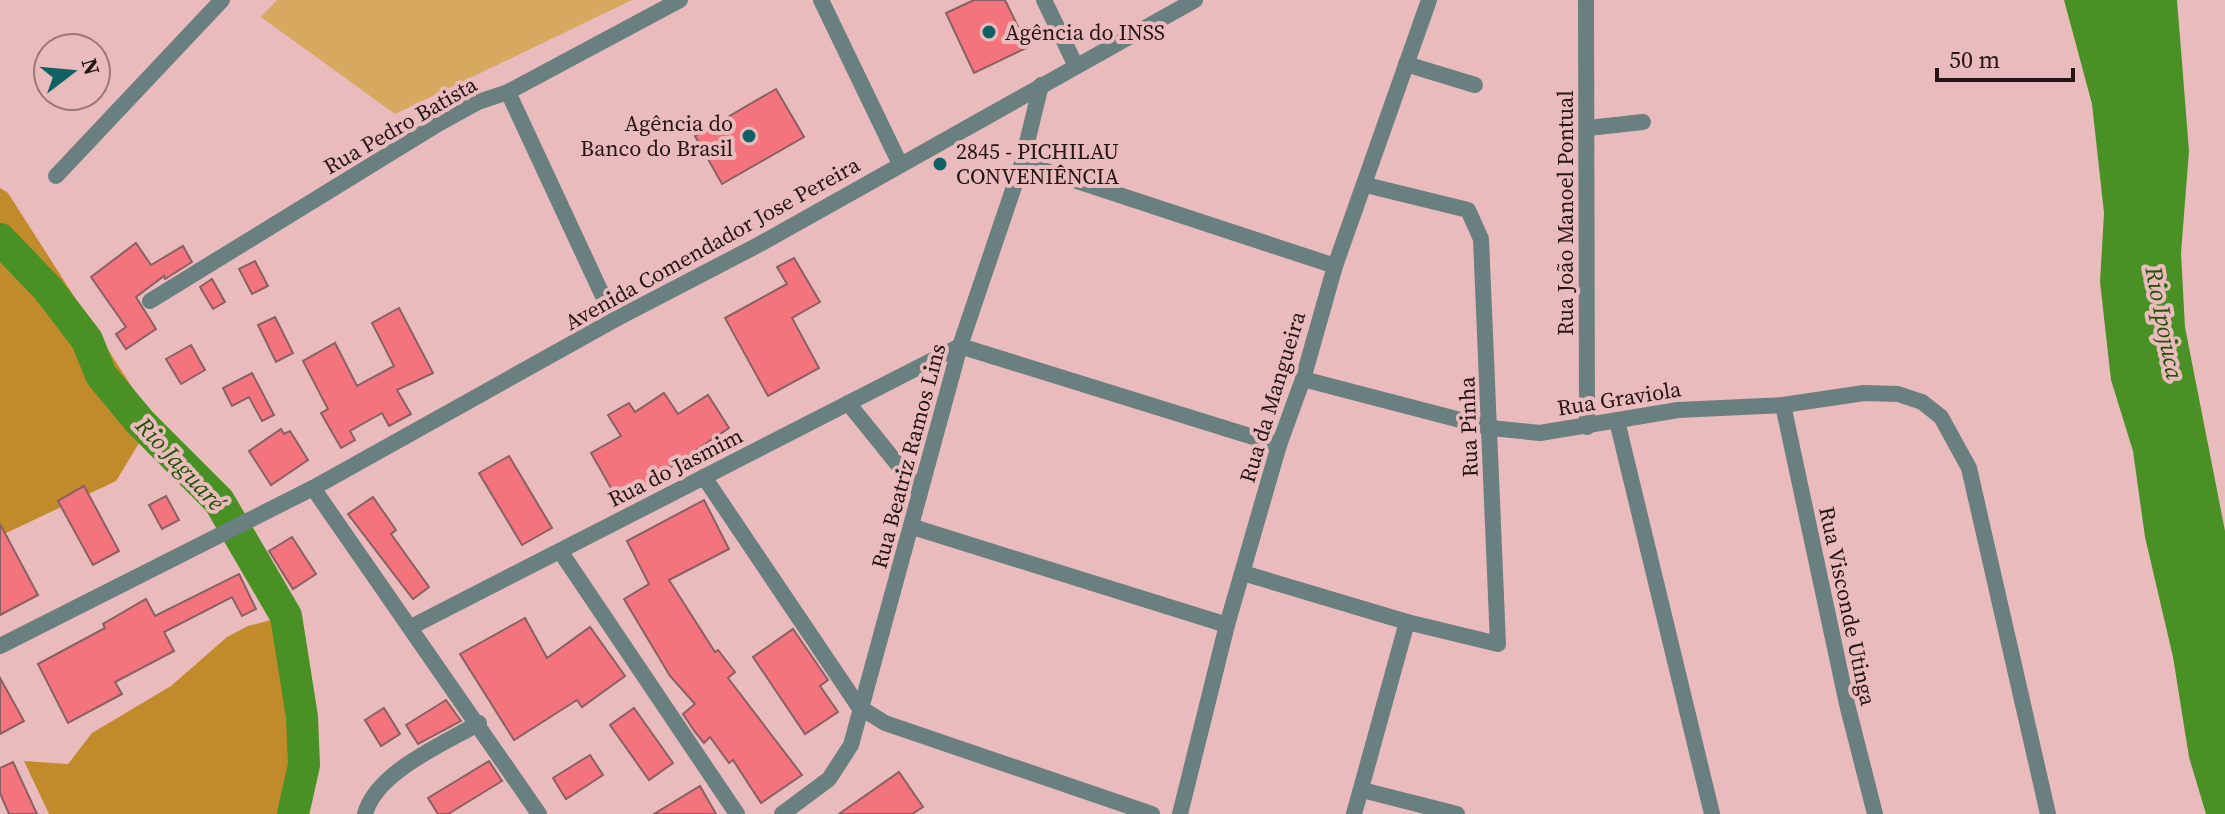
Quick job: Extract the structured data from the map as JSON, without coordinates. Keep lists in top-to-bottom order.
{
  "streets": {
    "street": [
      "Rua Pedro Batista",
      "Rua João Manoel Pontual",
      "Avenida Comendador Jose Pereira",
      "Rua da Mangueira",
      "Rua Graviola",
      "Rua Pinha",
      "Rua Beatriz Ramos Lins",
      "Rua do Jasmim",
      "Rua Visconde Utinga"
    ]
  },
  "crossings": [
    ["Rua João Manoel Pontual", "Rua Graviola"],
    ["Avenida Comendador Jose Pereira", "Rua Beatriz Ramos Lins"],
    ["Rua da Mangueira", "Rua Graviola"],
    ["Rua da Mangueira", "Rua Pinha"],
    ["Rua Graviola", "Rua Pinha"],
    ["Rua Graviola", "Rua Visconde Utinga"],
    ["Rua Beatriz Ramos Lins", "Rua do Jasmim"]
  ],
  "water": ["Rio Ipojuca", "Rio Jaguaré"],
  "places": ["Agência do INSS", "Agência do Banco do Brasil", "2845 - PICHILAU CONVENIÊNCIA"],
  "scale_bar": "50 m",
  "north": "right"
}
